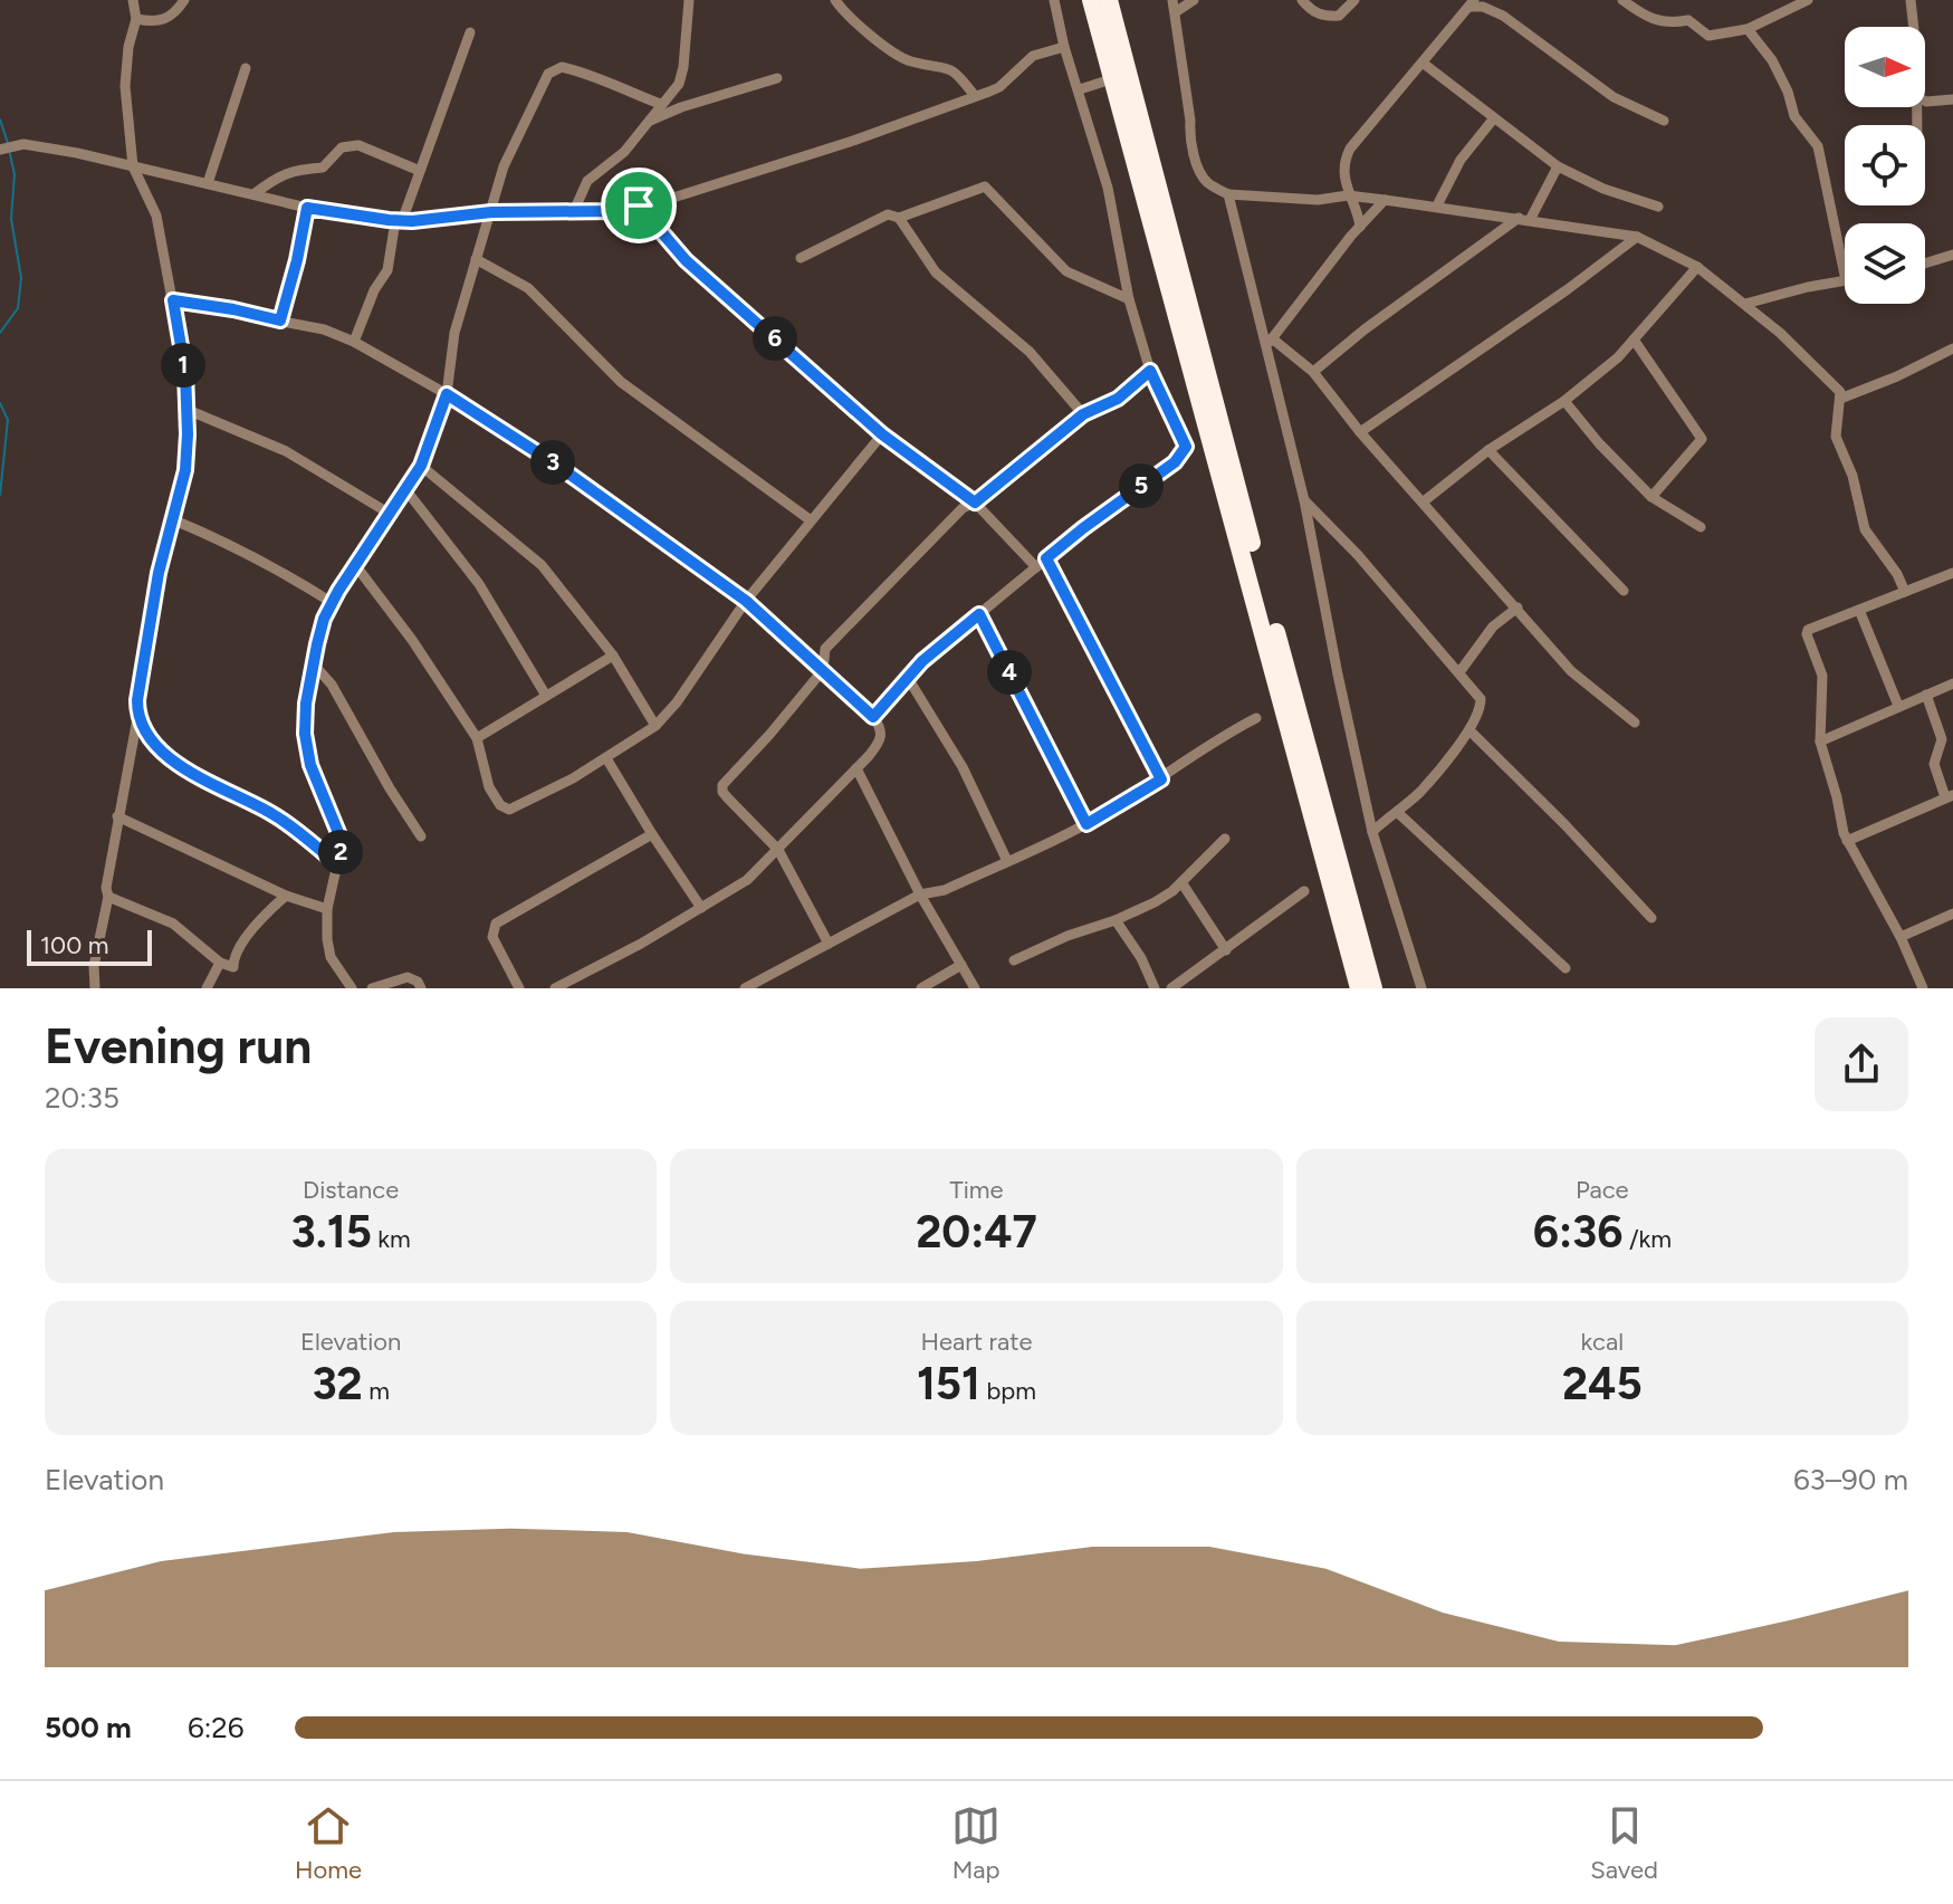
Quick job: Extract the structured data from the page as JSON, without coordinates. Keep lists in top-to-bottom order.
{
  "scale_bar": "100 m",
  "north": "right",
  "page": {
    "pins": [
      "6",
      "1",
      "3",
      "5",
      "4",
      "2"
    ],
    "scale": "100 m",
    "heading": ["Evening run", "20:35"],
    "stats": [
      ["Distance", "3.15 km"],
      ["Time", "20:47"],
      ["Pace", "6:36 /km"],
      ["Elevation", "32 m"],
      ["Heart rate", "151 bpm"],
      ["kcal", "245"]
    ],
    "chart": ["Elevation", "63–90 m"],
    "list": [
      {
        "name": "500 m",
        "note": "6:26"
      }
    ],
    "tabs": ["Home", "Map", "Saved"]
  }
}
